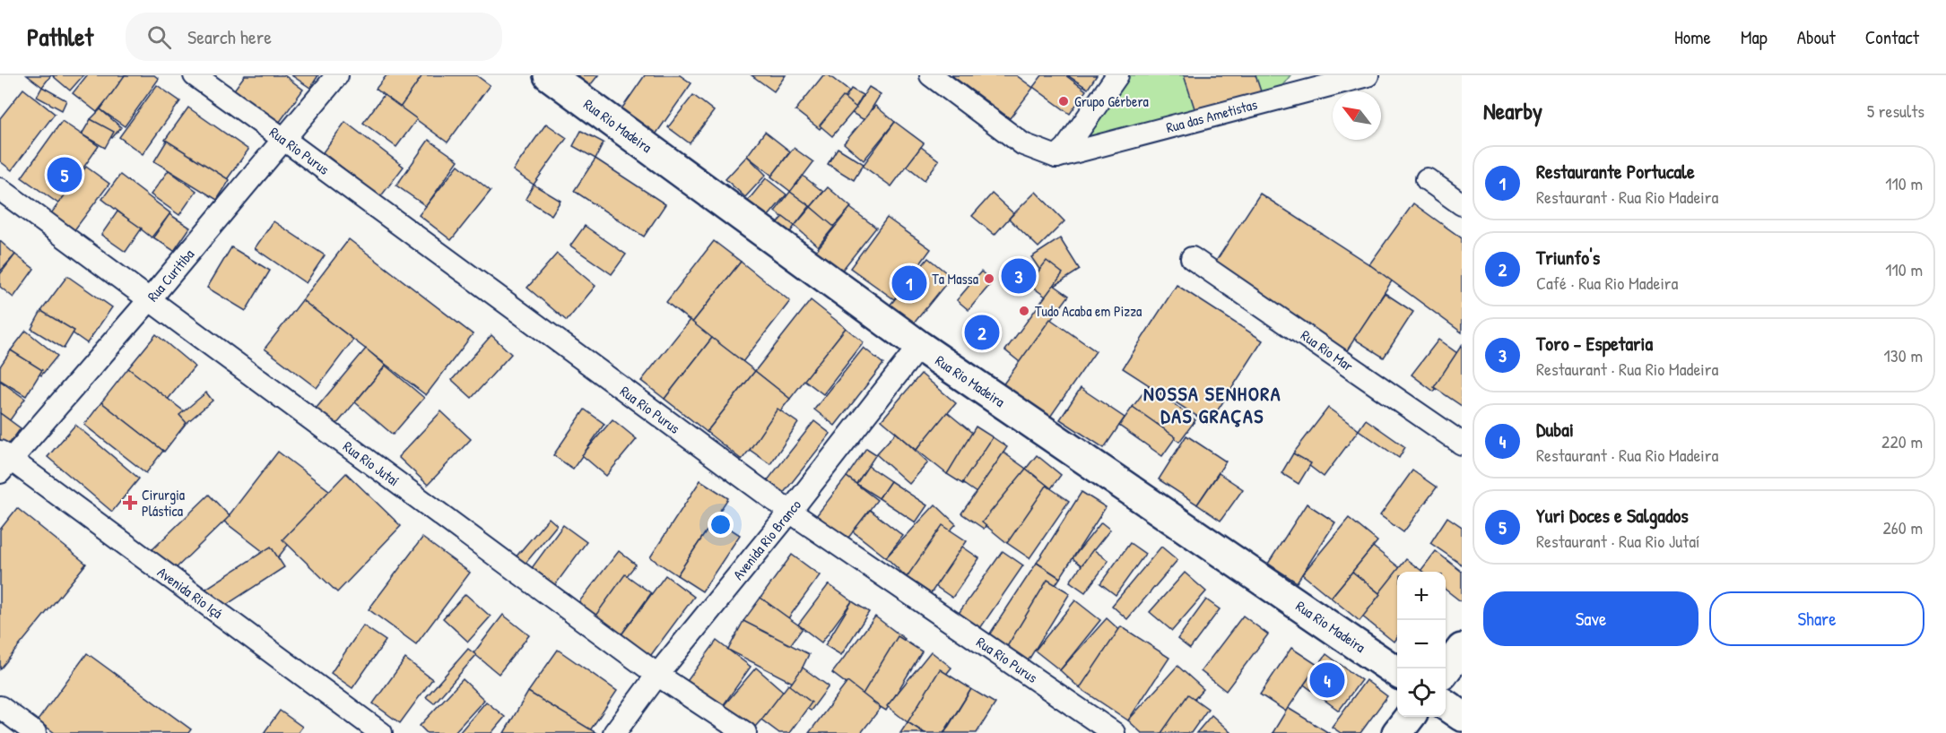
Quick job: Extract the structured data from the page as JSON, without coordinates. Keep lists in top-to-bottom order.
{
  "streets": {
    "street": [
      "Rua das Ametistas",
      "Rua Rio Madeira",
      "Rua Rio Purus",
      "Rua Curitiba",
      "Rua Rio Mar",
      "Rua Rio Jutaí",
      "Avenida Rio Branco",
      "Avenida Rio Içá"
    ]
  },
  "crossings": [
    ["Rua Rio Madeira", "Avenida Rio Branco"],
    ["Rua Rio Purus", "Rua Curitiba"],
    ["Rua Rio Purus", "Avenida Rio Branco"],
    ["Rua Curitiba", "Rua Rio Jutaí"],
    ["Rua Curitiba", "Avenida Rio Içá"],
    ["Rua Rio Jutaí", "Avenida Rio Branco"]
  ],
  "districts": ["NOSSA SENHORA DAS GRAÇAS"],
  "places": {
    "other": ["Grupo Gérbera", "Ta Massa", "Tudo Acaba em Pizza"],
    "health": ["Cirurgia Plástica"]
  },
  "north": "top left",
  "page": {
    "header": "Pathlet",
    "search": "Search here",
    "nav": [
      "Home",
      "Map",
      "About",
      "Contact"
    ],
    "heading": ["Nearby", "5 results"],
    "list": [
      {
        "mark": "1",
        "name": "Restaurante Portucale",
        "note": "Restaurant · Rua Rio Madeira",
        "value": "110 m"
      },
      {
        "mark": "2",
        "name": "Triunfo's",
        "note": "Café · Rua Rio Madeira",
        "value": "110 m"
      },
      {
        "mark": "3",
        "name": "Toro - Espetaria",
        "note": "Restaurant · Rua Rio Madeira",
        "value": "130 m"
      },
      {
        "mark": "4",
        "name": "Dubai",
        "note": "Restaurant · Rua Rio Madeira",
        "value": "220 m"
      },
      {
        "mark": "5",
        "name": "Yuri Doces e Salgados",
        "note": "Restaurant · Rua Rio Jutaí",
        "value": "260 m"
      }
    ],
    "pins": [
      "5",
      "3",
      "1",
      "2",
      "4"
    ],
    "map_buttons": ["+", "−"],
    "buttons": ["Save", "Share"]
  }
}
